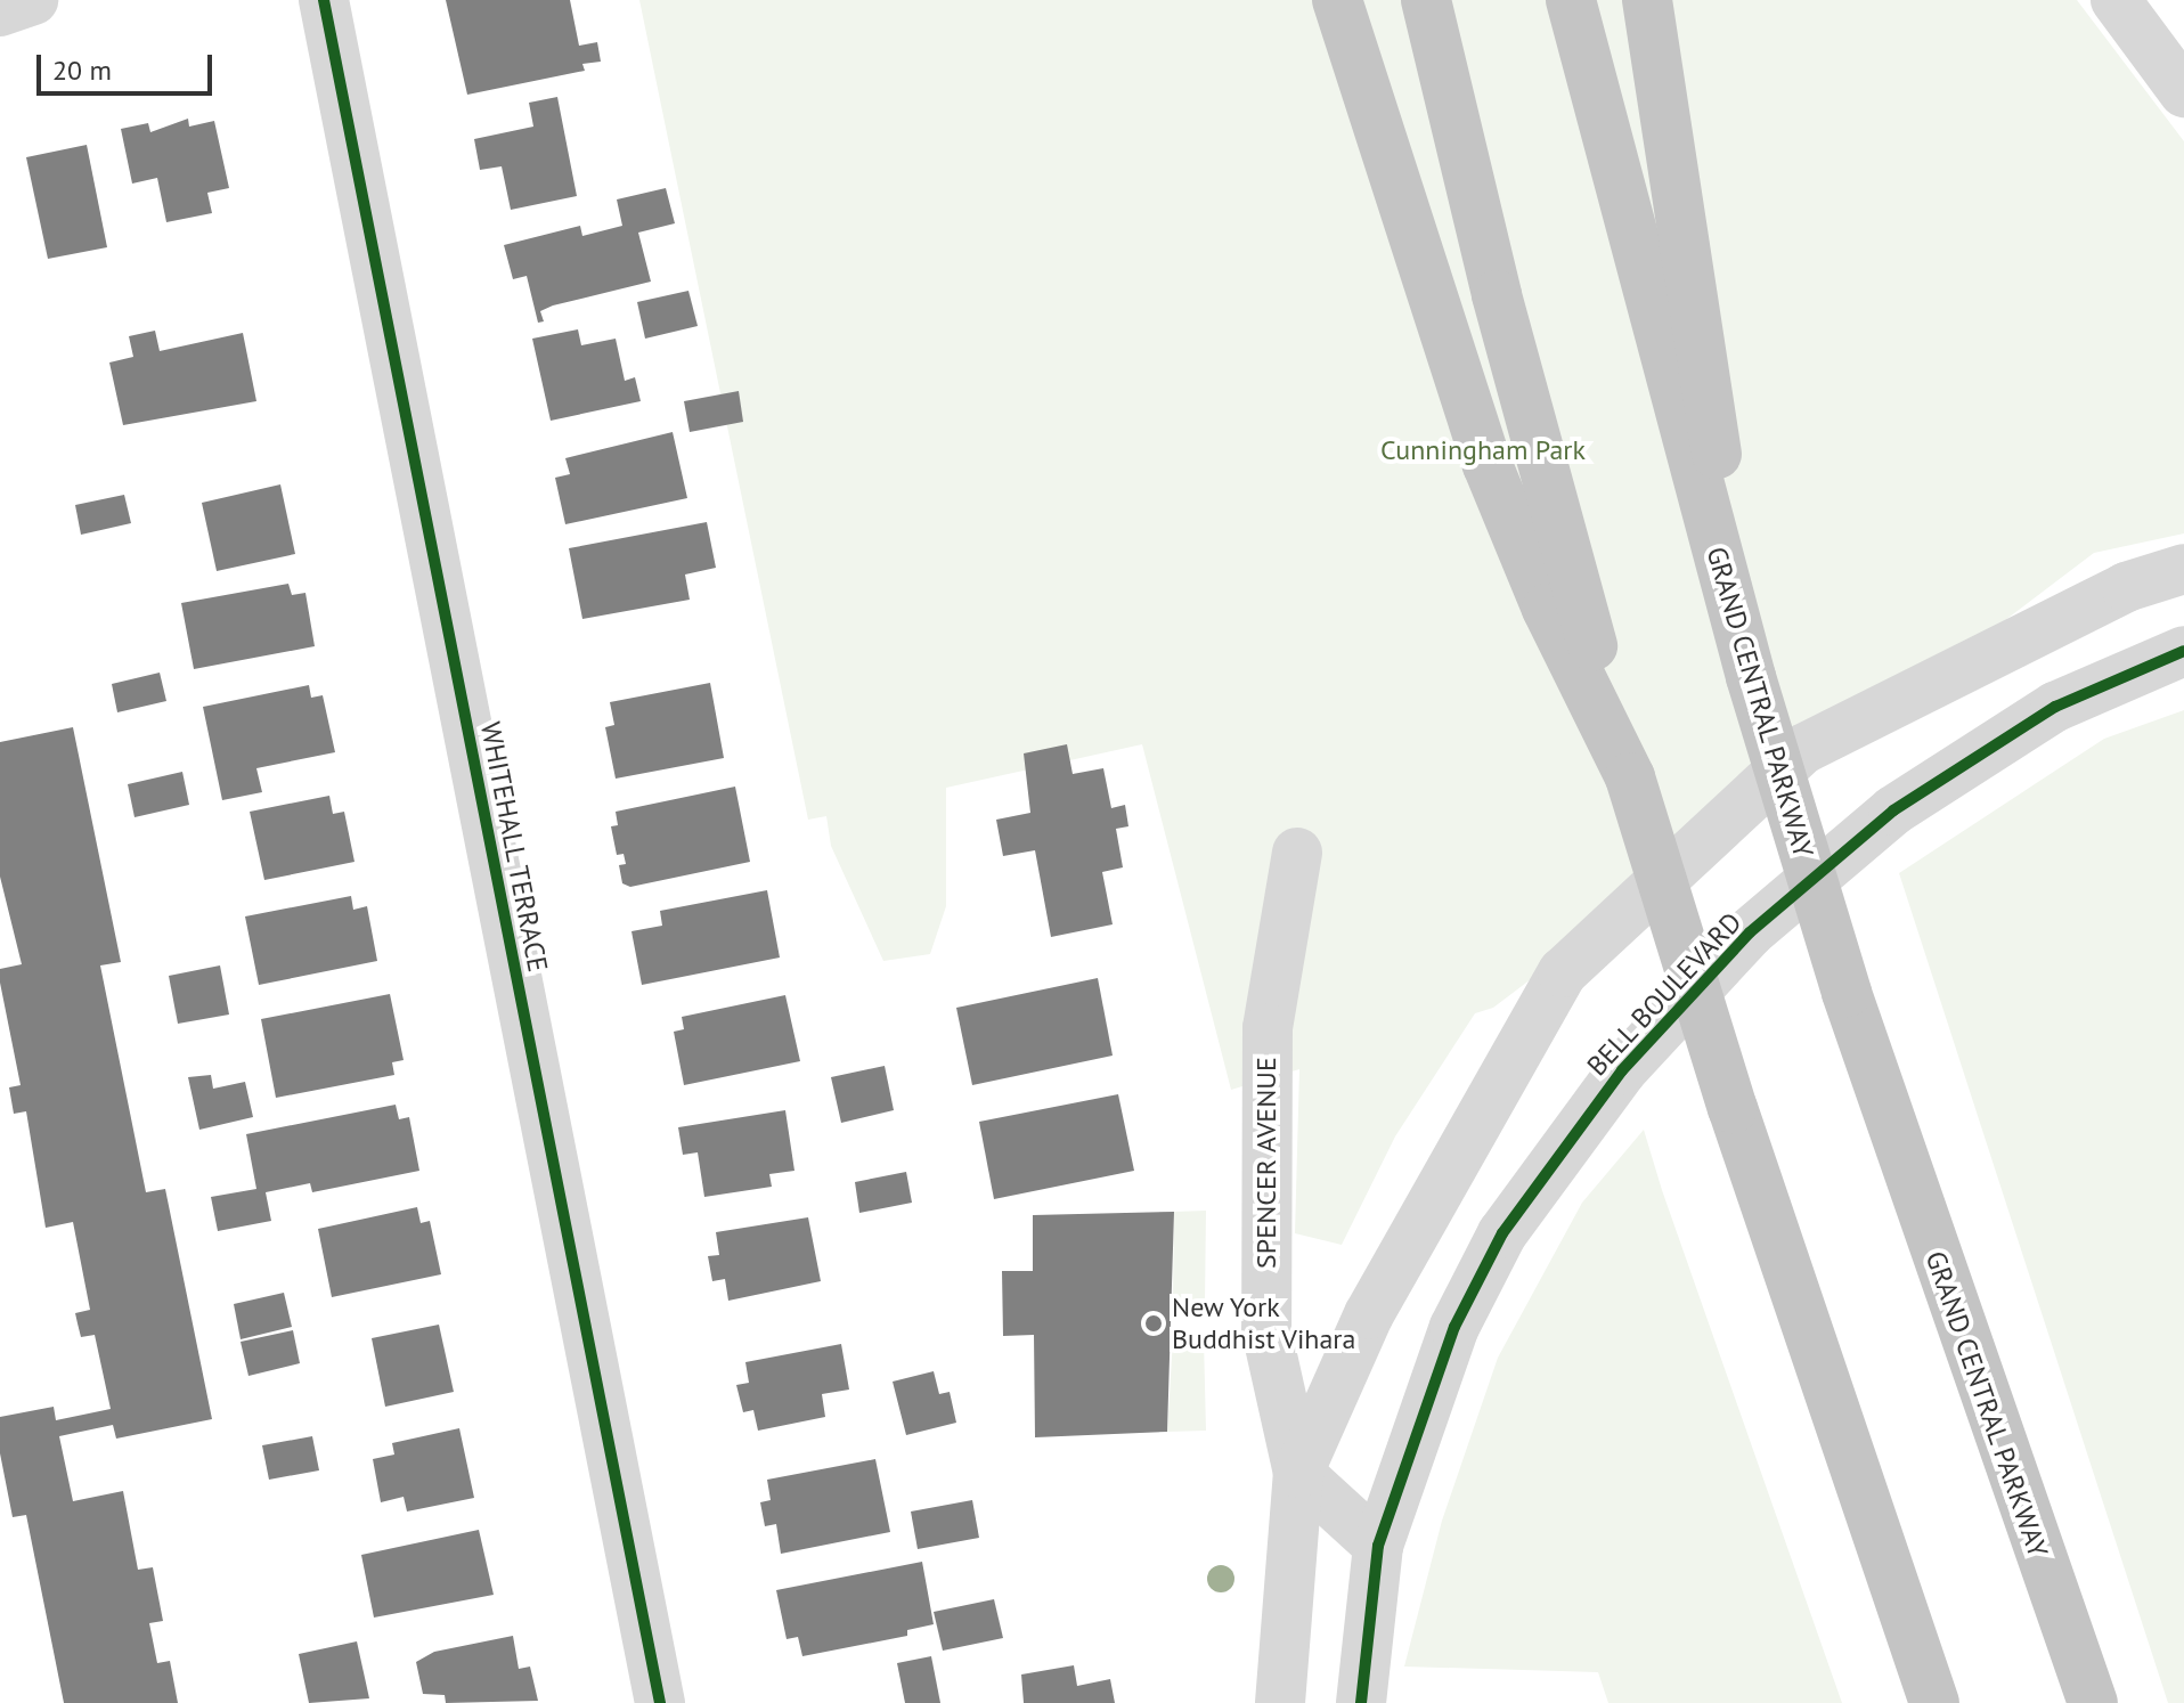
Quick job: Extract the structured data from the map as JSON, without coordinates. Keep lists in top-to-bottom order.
{
  "streets": {
    "highway": ["GRAND CENTRAL PARKWAY"],
    "street": ["WHITEHALL TERRACE", "BELL BOULEVARD", "SPENCER AVENUE"]
  },
  "parks": ["Cunningham Park"],
  "places": ["New York Buddhist Vihara"],
  "scale_bar": "20 m"
}
